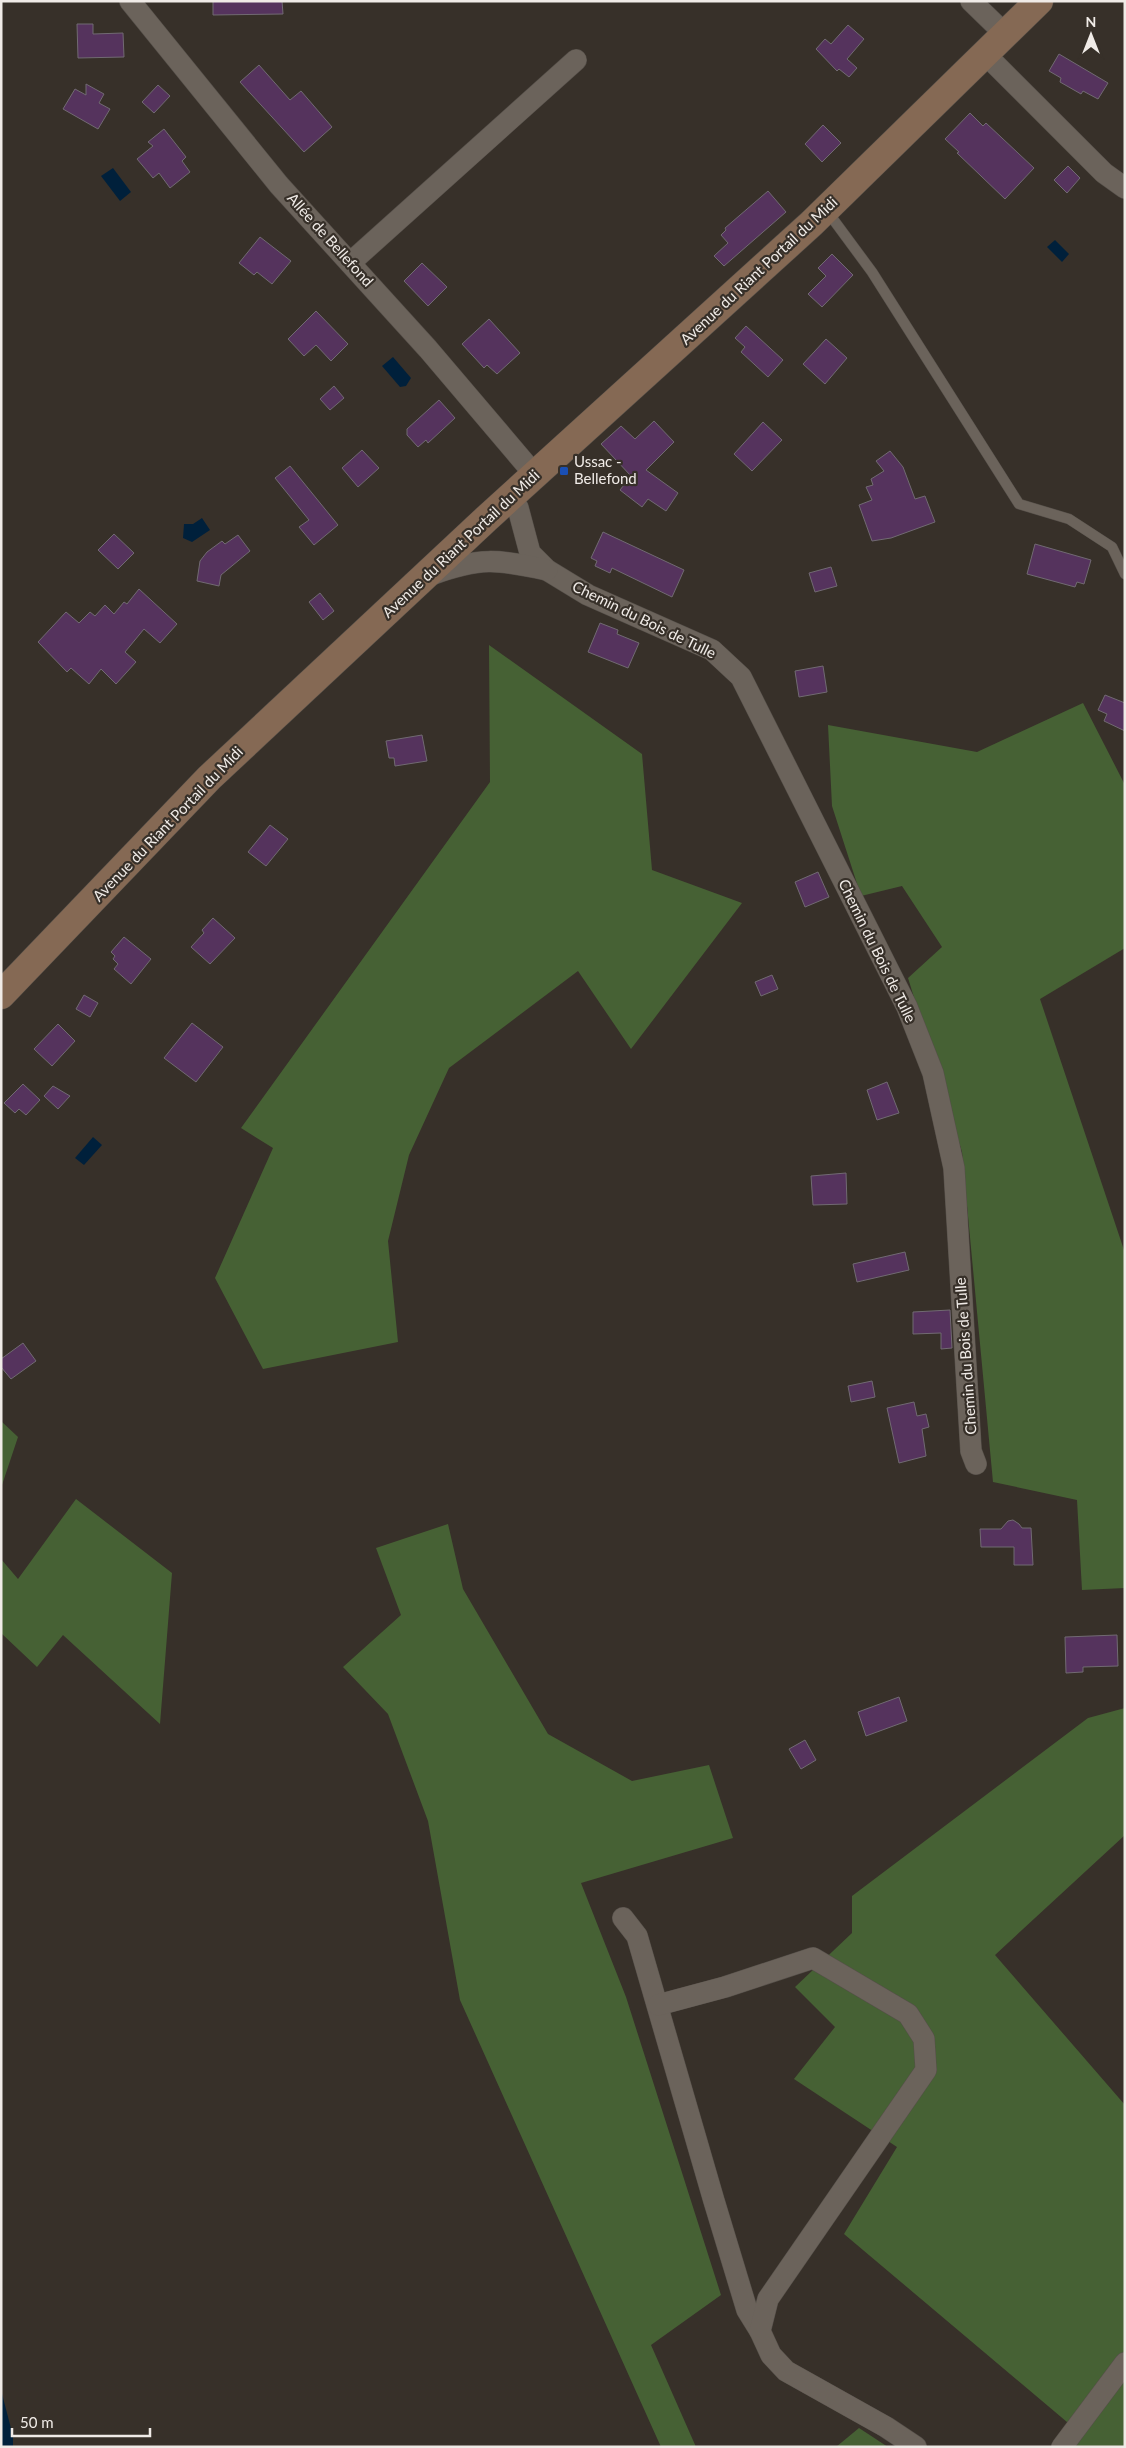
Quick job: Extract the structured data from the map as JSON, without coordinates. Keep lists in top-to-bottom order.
{
  "streets": {
    "main road": ["Avenue du Riant Portail du Midi"],
    "street": ["Allée de Bellefond", "Chemin du Bois de Tulle"]
  },
  "crossings": [
    ["Allée de Bellefond", "Avenue du Riant Portail du Midi"],
    ["Avenue du Riant Portail du Midi", "Chemin du Bois de Tulle"]
  ],
  "places": {
    "transit": ["Ussac - Bellefond"]
  },
  "scale_bar": "50 m",
  "north": "top"
}
